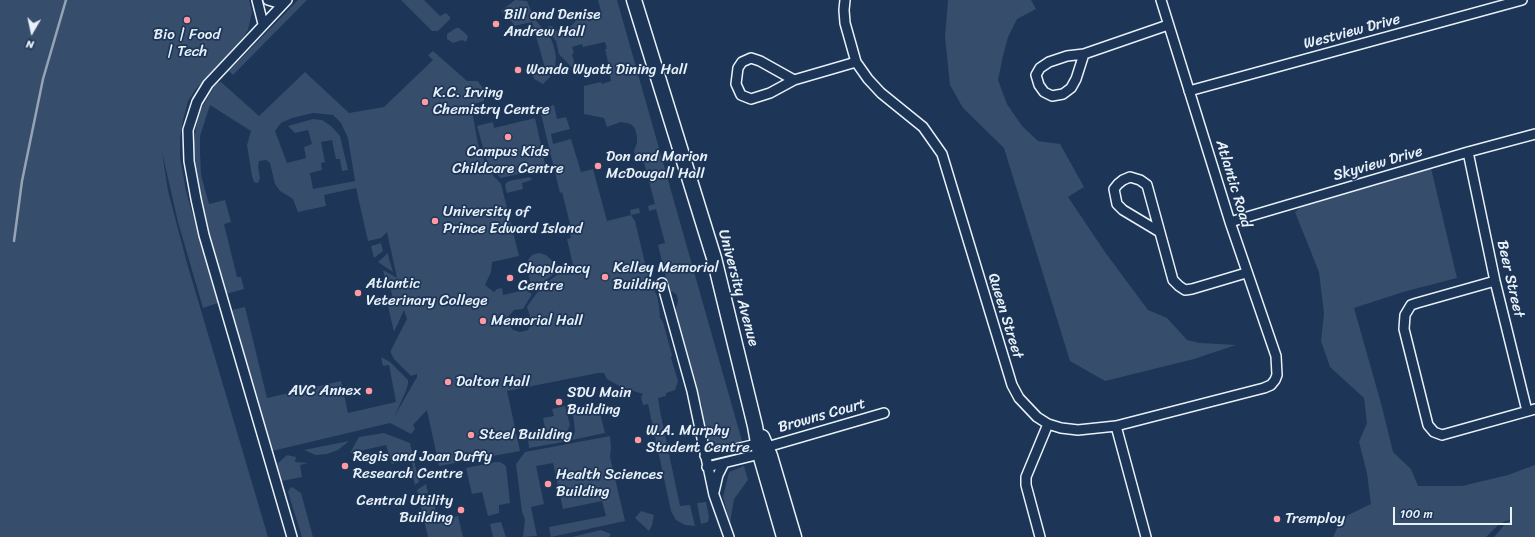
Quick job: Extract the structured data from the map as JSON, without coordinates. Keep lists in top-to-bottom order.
{
  "streets": {
    "main road": ["University Avenue"],
    "street": [
      "Westview Drive",
      "Skyview Drive",
      "Atlantic Road",
      "Beer Street",
      "Queen Street",
      "Browns Court"
    ]
  },
  "crossings": [
    ["Westview Drive", "Atlantic Road"],
    ["Skyview Drive", "Atlantic Road"],
    ["Skyview Drive", "Beer Street"],
    ["Atlantic Road", "Queen Street"],
    ["University Avenue", "Browns Court"]
  ],
  "places": [
    "Bio | Food | Tech",
    "Bill and Denise Andrew Hall",
    "Wanda Wyatt Dining Hall",
    "K.C. Irving Chemistry Centre",
    "Campus Kids Childcare Centre",
    "Don and Marion McDougall Hall",
    "University of Prince Edward Island",
    "Kelley Memorial Building",
    "Chaplaincy Centre",
    "Atlantic Veterinary College",
    "Memorial Hall",
    "Dalton Hall",
    "AVC Annex",
    "SDU Main Building",
    "Steel Building",
    "W.A. Murphy Student Centre",
    "Regis and Joan Duffy Research Centre",
    "Health Sciences Building",
    "Central Utility Building",
    "Tremploy"
  ],
  "scale_bar": "100 m",
  "north": "bottom"
}
